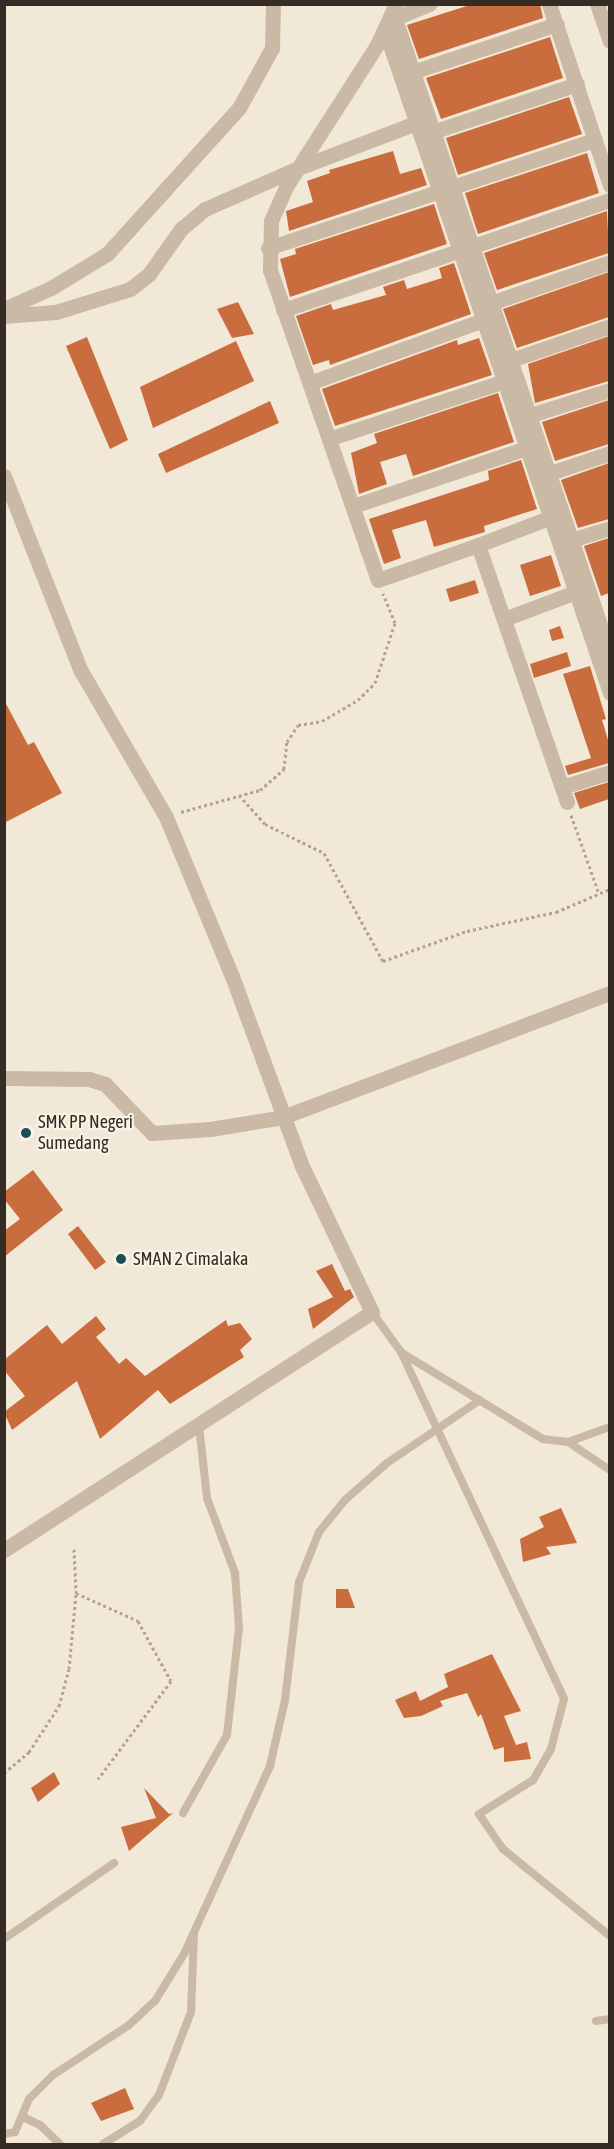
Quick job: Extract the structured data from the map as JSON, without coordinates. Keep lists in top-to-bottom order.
{
  "places": ["SMK PP Negeri Sumedang", "SMAN 2 Cimalaka"]
}
